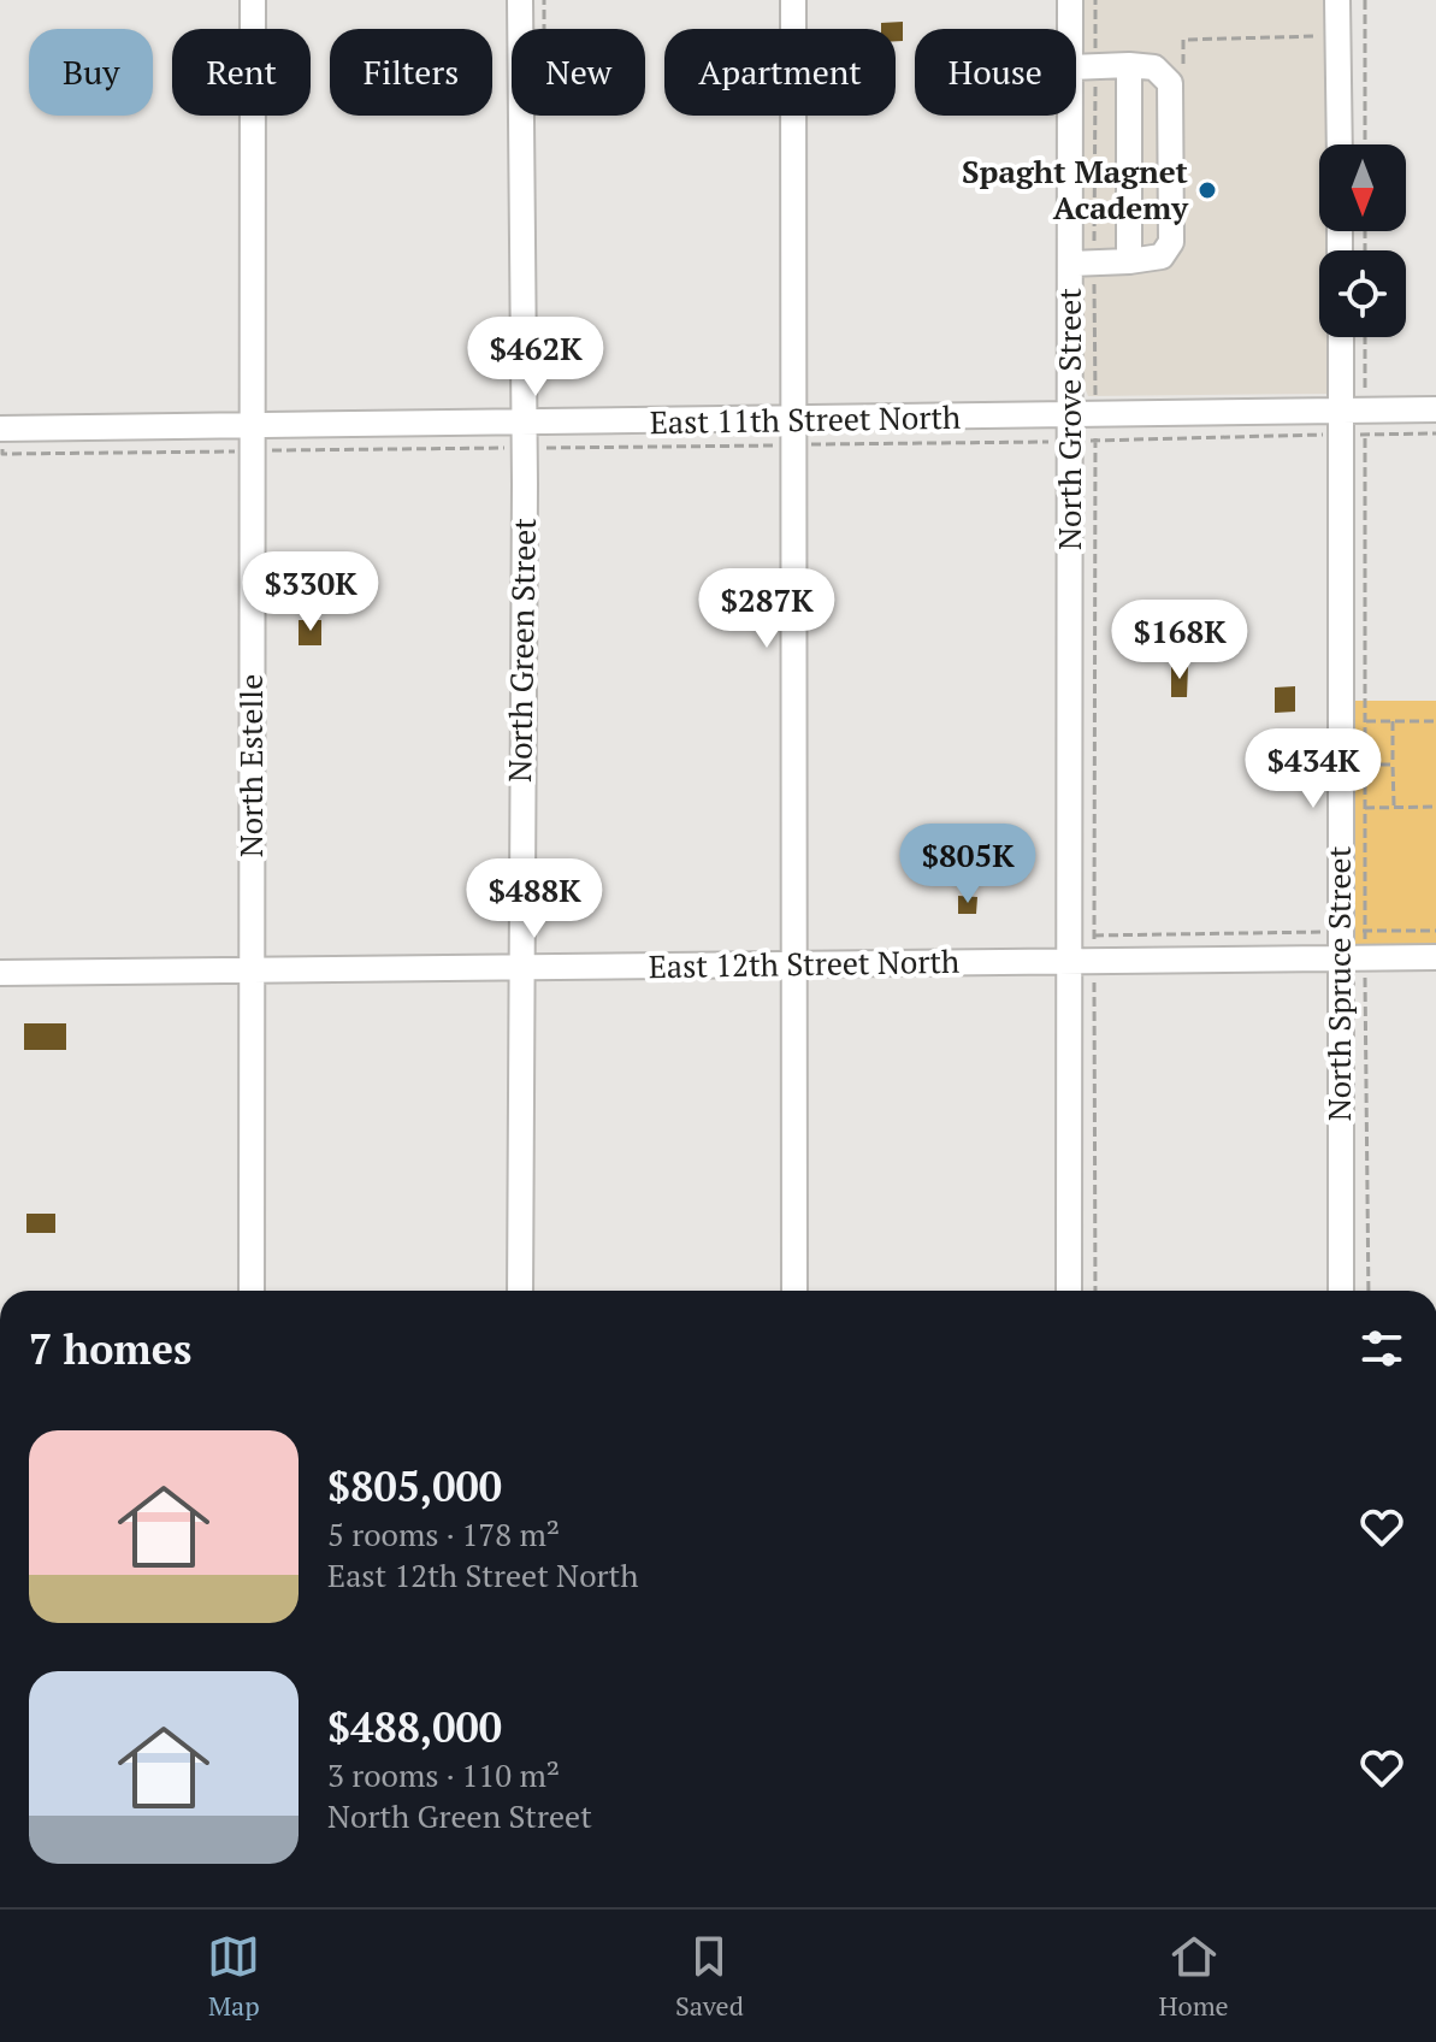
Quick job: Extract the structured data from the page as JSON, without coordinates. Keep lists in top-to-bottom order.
{
  "streets": {
    "street": [
      "North Grove Street",
      "East 11th Street North",
      "North Green Street",
      "North Estelle",
      "East 12th Street North",
      "North Spruce Street"
    ]
  },
  "crossings": [
    ["North Grove Street", "East 11th Street North"],
    ["North Grove Street", "East 12th Street North"],
    ["East 11th Street North", "North Green Street"],
    ["East 11th Street North", "North Estelle"],
    ["East 11th Street North", "North Spruce Street"],
    ["North Green Street", "East 12th Street North"],
    ["North Estelle", "East 12th Street North"],
    ["East 12th Street North", "North Spruce Street"]
  ],
  "places": ["Spaght Magnet Academy"],
  "north": "bottom",
  "page": {
    "chip": [
      "Buy",
      "Rent",
      "Filters",
      "New",
      "Apartment",
      "House"
    ],
    "price": [
      "$462K",
      "$330K",
      "$287K",
      "$168K",
      "$434K",
      "$805K",
      "$488K"
    ],
    "heading": "7 homes",
    "list": [
      {
        "name": "$805,000",
        "note": "5 rooms · 178 m² · East 12th Street North"
      },
      {
        "name": "$488,000",
        "note": "3 rooms · 110 m² · North Green Street"
      }
    ],
    "tabs": ["Map", "Saved", "Home"]
  }
}
